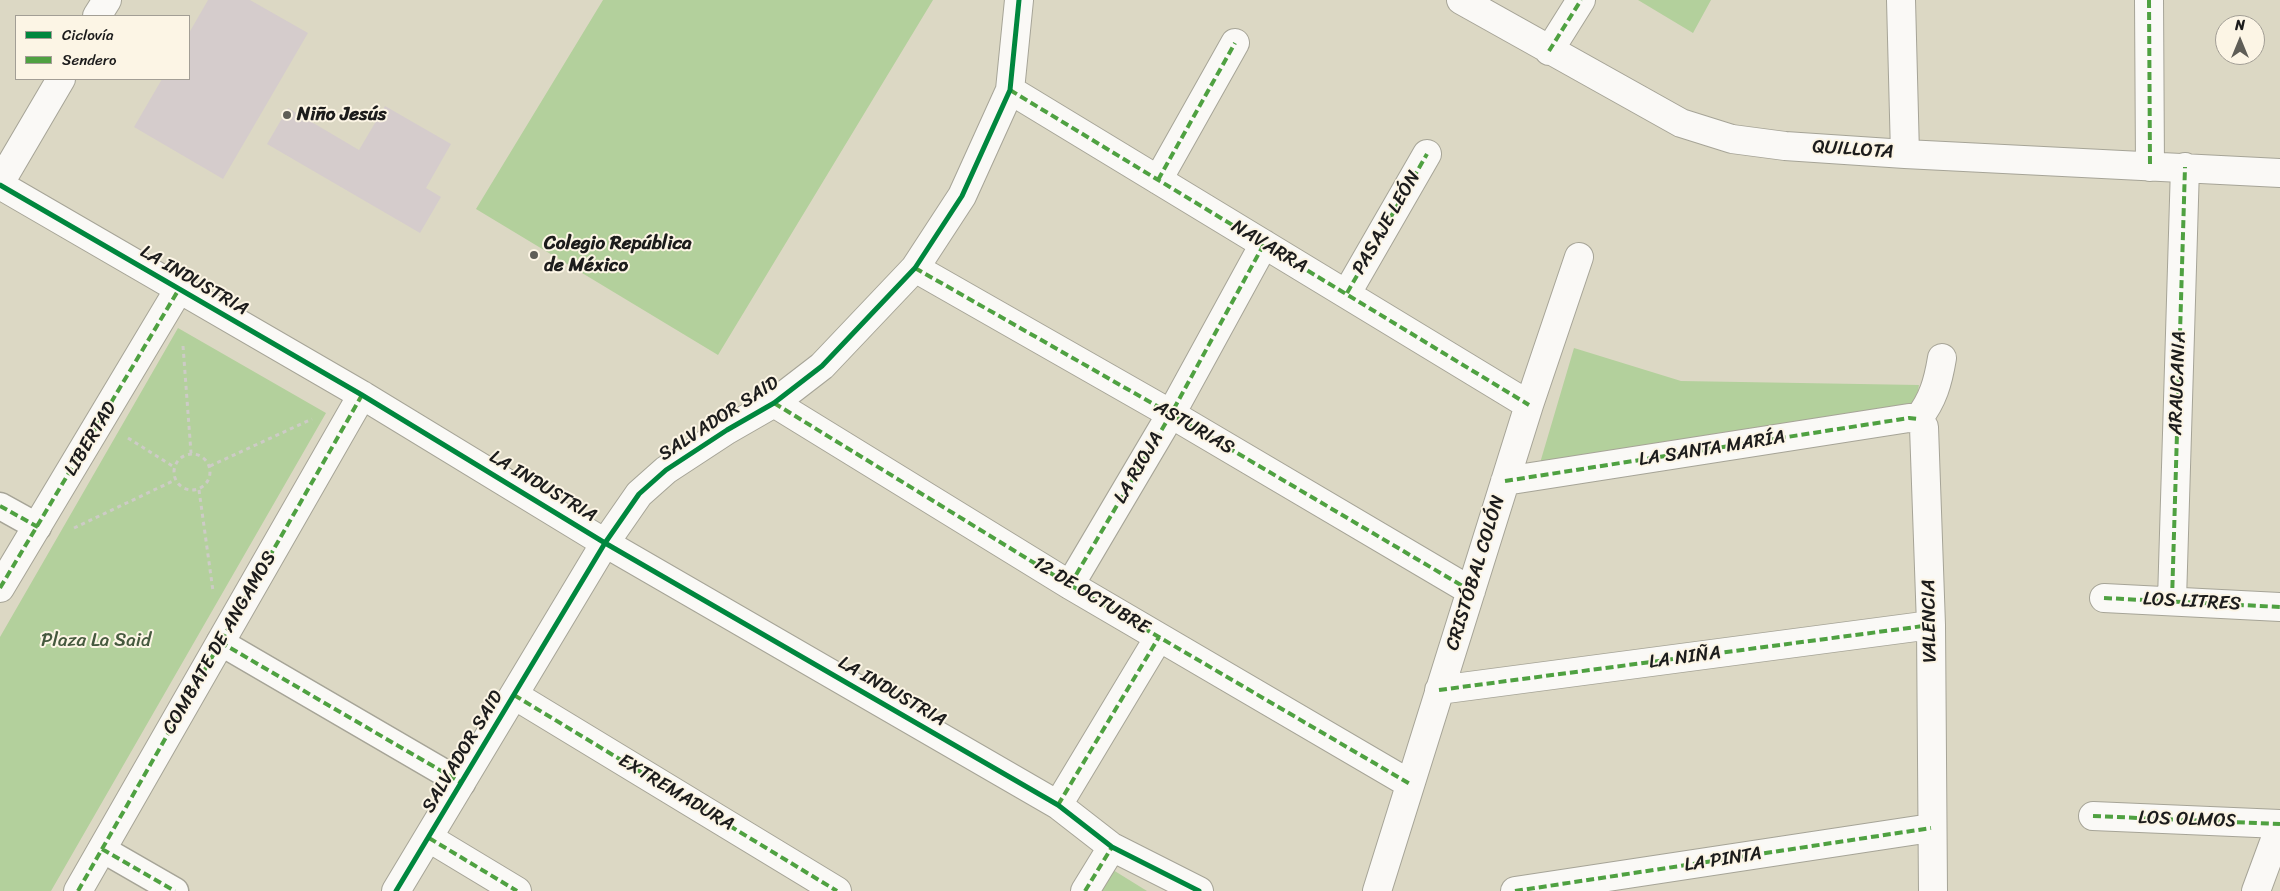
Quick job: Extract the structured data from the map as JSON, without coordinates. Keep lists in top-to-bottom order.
{
  "streets": {
    "street": [
      "QUILLOTA",
      "PASAJE LEÓN",
      "NAVARRA",
      "LA INDUSTRIA",
      "ARAUCANIA",
      "SALVADOR SAID",
      "ASTURIAS",
      "LIBERTAD",
      "LA SANTA MARÍA",
      "LA RIOJA",
      "CRISTÓBAL COLÓN",
      "12 DE OCTUBRE",
      "LOS LITRES",
      "VALENCIA",
      "COMBATE DE ANGAMOS",
      "LA NIÑA",
      "EXTREMADURA",
      "LOS OLMOS",
      "LA PINTA"
    ]
  },
  "crossings": [
    ["QUILLOTA", "ARAUCANIA"],
    ["PASAJE LEÓN", "NAVARRA"],
    ["NAVARRA", "SALVADOR SAID"],
    ["NAVARRA", "LA RIOJA"],
    ["NAVARRA", "CRISTÓBAL COLÓN"],
    ["LA INDUSTRIA", "SALVADOR SAID"],
    ["LA INDUSTRIA", "LIBERTAD"],
    ["LA INDUSTRIA", "COMBATE DE ANGAMOS"],
    ["ARAUCANIA", "LOS LITRES"],
    ["SALVADOR SAID", "ASTURIAS"],
    ["SALVADOR SAID", "12 DE OCTUBRE"],
    ["SALVADOR SAID", "EXTREMADURA"],
    ["ASTURIAS", "LA RIOJA"],
    ["ASTURIAS", "CRISTÓBAL COLÓN"],
    ["LA SANTA MARÍA", "CRISTÓBAL COLÓN"],
    ["LA SANTA MARÍA", "VALENCIA"],
    ["LA RIOJA", "12 DE OCTUBRE"],
    ["CRISTÓBAL COLÓN", "12 DE OCTUBRE"],
    ["CRISTÓBAL COLÓN", "LA NIÑA"],
    ["VALENCIA", "LA NIÑA"],
    ["VALENCIA", "LA PINTA"]
  ],
  "parks": ["Plaza La Said"],
  "places": ["Niño Jesús", "Colegio República de México"],
  "legend": ["Ciclovía", "Sendero"],
  "north": "top"
}
